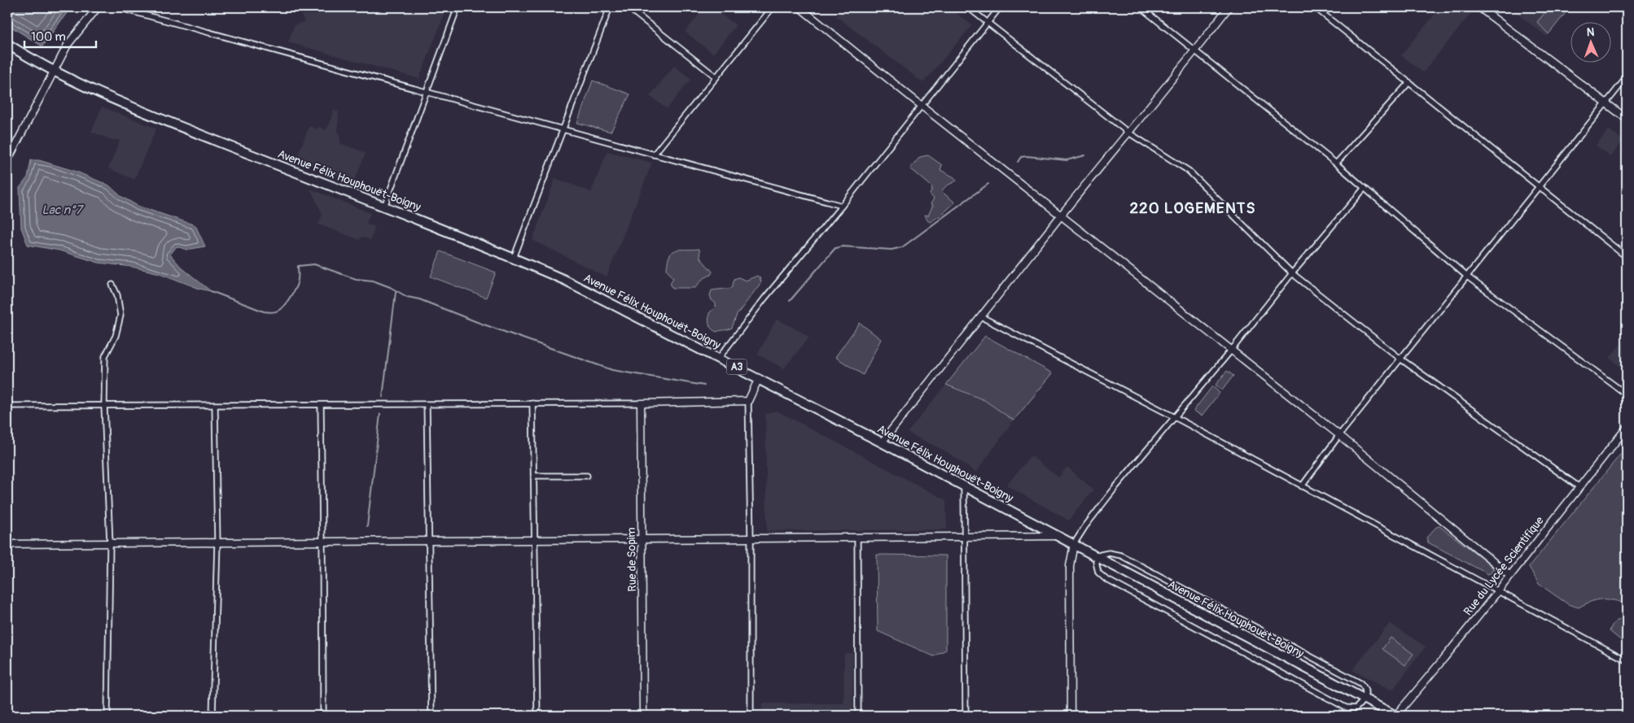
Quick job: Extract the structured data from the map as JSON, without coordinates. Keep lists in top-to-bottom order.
{
  "streets": {
    "highway": ["Avenue Félix Houphouët-Boigny", "A3"],
    "street": ["Rue de Sopim", "Rue du Lycée Scientifique"]
  },
  "crossings": [
    ["Avenue Félix Houphouët-Boigny", "Rue du Lycée Scientifique"]
  ],
  "districts": ["220 LOGEMENTS"],
  "water": ["Lac n°7"],
  "scale_bar": "100 m",
  "north": "top"
}
